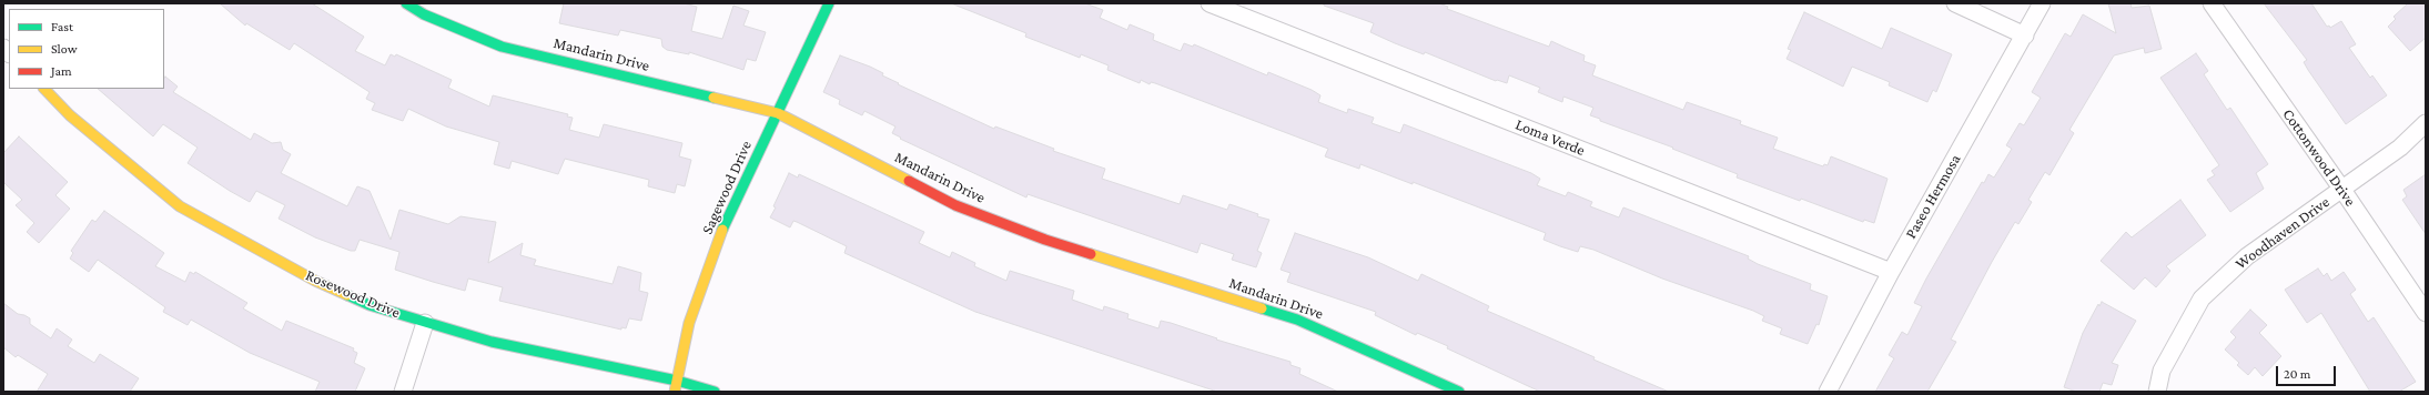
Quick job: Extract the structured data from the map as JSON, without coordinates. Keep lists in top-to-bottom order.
{
  "streets": {
    "street": [
      "Mandarin Drive",
      "Loma Verde",
      "Cottonwood Drive",
      "Sagewood Drive",
      "Paseo Hermosa",
      "Woodhaven Drive",
      "Rosewood Drive"
    ]
  },
  "crossings": [
    ["Mandarin Drive", "Sagewood Drive"],
    ["Loma Verde", "Paseo Hermosa"],
    ["Cottonwood Drive", "Woodhaven Drive"],
    ["Sagewood Drive", "Rosewood Drive"]
  ],
  "legend": ["Fast", "Slow", "Jam"],
  "scale_bar": "20 m"
}
